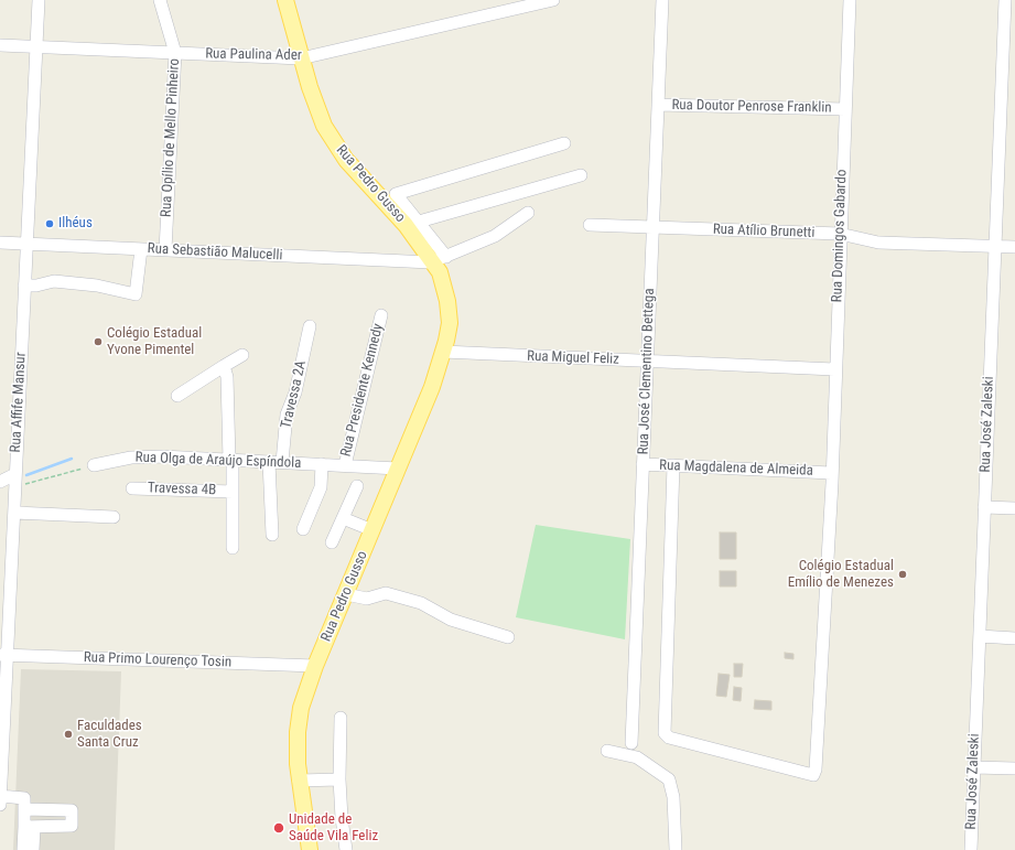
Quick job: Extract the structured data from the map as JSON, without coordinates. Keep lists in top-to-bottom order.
{
  "streets": {
    "main road": ["Rua Pedro Gusso"],
    "street": [
      "Rua Paulina Ader",
      "Rua Doutor Penrose Franklin",
      "Rua Opílio de Mello Pinheiro",
      "Rua Atílio Brunetti",
      "Rua Domingos Gabardo",
      "Rua Sebastião Malucelli",
      "Rua Miguel Feliz",
      "Rua José Clementino Bettega",
      "Rua Presidente Kennedy",
      "Travessa 2A",
      "Rua Affife Mansur",
      "Rua José Zaleski",
      "Rua Olga de Araújo Espíndola",
      "Rua Magdalena de Almeida",
      "Travessa 4B",
      "Rua Primo Lourenço Tosin"
    ]
  },
  "crossings": [
    ["Rua Paulina Ader", "Rua Opílio de Mello Pinheiro"],
    ["Rua Paulina Ader", "Rua Pedro Gusso"],
    ["Rua Paulina Ader", "Rua Affife Mansur"],
    ["Rua Doutor Penrose Franklin", "Rua Domingos Gabardo"],
    ["Rua Doutor Penrose Franklin", "Rua José Clementino Bettega"],
    ["Rua Opílio de Mello Pinheiro", "Rua Sebastião Malucelli"],
    ["Rua Pedro Gusso", "Rua Sebastião Malucelli"],
    ["Rua Pedro Gusso", "Rua Miguel Feliz"],
    ["Rua Pedro Gusso", "Rua Olga de Araújo Espíndola"],
    ["Rua Pedro Gusso", "Rua Primo Lourenço Tosin"],
    ["Rua Atílio Brunetti", "Rua Domingos Gabardo"],
    ["Rua Atílio Brunetti", "Rua José Clementino Bettega"],
    ["Rua Atílio Brunetti", "Rua José Zaleski"],
    ["Rua Domingos Gabardo", "Rua Miguel Feliz"],
    ["Rua Domingos Gabardo", "Rua Magdalena de Almeida"],
    ["Rua Sebastião Malucelli", "Rua Affife Mansur"],
    ["Rua Miguel Feliz", "Rua José Clementino Bettega"],
    ["Rua José Clementino Bettega", "Rua Magdalena de Almeida"],
    ["Rua Presidente Kennedy", "Rua Olga de Araújo Espíndola"],
    ["Travessa 2A", "Rua Olga de Araújo Espíndola"],
    ["Rua Affife Mansur", "Rua Primo Lourenço Tosin"]
  ],
  "places": [
    "Ilhéus",
    "Colégio Estadual Yvone Pimentel",
    "Colégio Estadual Emílio de Menezes",
    "Faculdades Santa Cruz",
    "Unidade de Saúde Vila Feliz"
  ]
}
